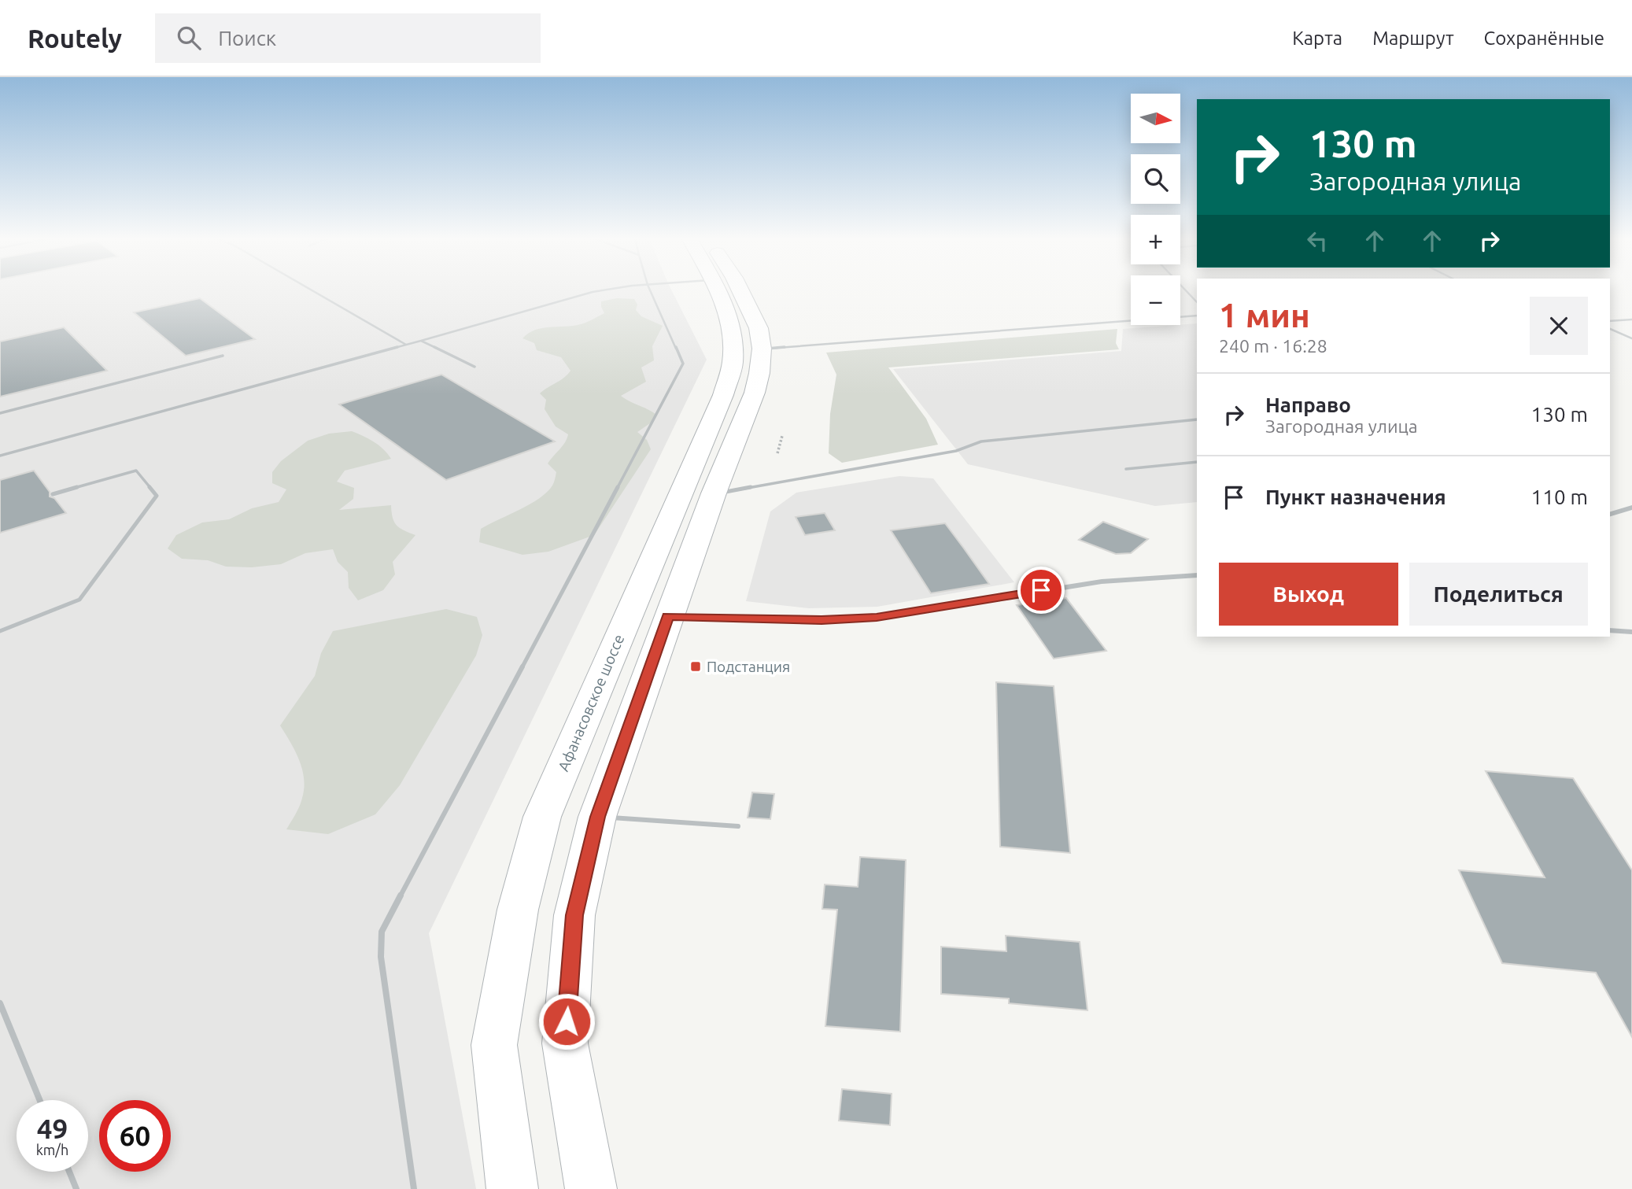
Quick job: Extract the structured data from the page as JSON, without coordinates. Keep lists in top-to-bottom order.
{
  "streets": {
    "main road": ["Афанасовское шоссе"]
  },
  "places": {
    "transit": ["Подстанция"]
  },
  "north": "right",
  "page": {
    "header": "Routely",
    "search": "Поиск",
    "nav": ["Карта", "Маршрут", "Сохранённые"],
    "map_buttons": ["+", "−"],
    "turn": ["130 m", "Загородная улица"],
    "heading": ["1 мин", "240 m · 16:28"],
    "list": [
      {
        "name": "Направо",
        "note": "Загородная улица",
        "value": "130 m"
      },
      {
        "name": "Пункт назначения",
        "value": "110 m"
      }
    ],
    "buttons": ["Выход", "Поделиться"],
    "speed": "49 km/h",
    "limit": "60"
  }
}
